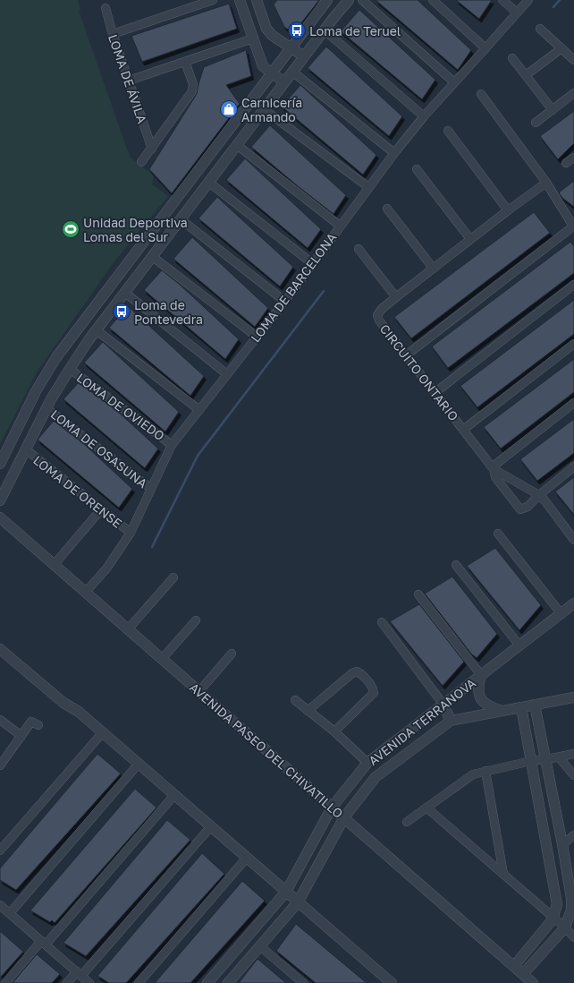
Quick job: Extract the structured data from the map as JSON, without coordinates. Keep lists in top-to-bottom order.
{
  "streets": {
    "street": [
      "LOMA DE ÁVILA",
      "LOMA DE BARCELONA",
      "CIRCUITO ONTARIO",
      "LOMA DE OVIEDO",
      "LOMA DE OSASUNA",
      "LOMA DE ORENSE",
      "AVENIDA TERRANOVA",
      "AVENIDA PASEO DEL CHIVATILLO"
    ]
  },
  "crossings": [
    ["LOMA DE BARCELONA", "LOMA DE OVIEDO"],
    ["LOMA DE BARCELONA", "LOMA DE OSASUNA"],
    ["LOMA DE BARCELONA", "LOMA DE ORENSE"],
    ["LOMA DE BARCELONA", "AVENIDA PASEO DEL CHIVATILLO"],
    ["AVENIDA TERRANOVA", "AVENIDA PASEO DEL CHIVATILLO"]
  ],
  "places": {
    "bus stop": ["Loma de Teruel", "Loma de Pontevedra"],
    "shop": ["Carnicería Armando"],
    "sports": ["Unidad Deportiva Lomas del Sur"]
  }
}
